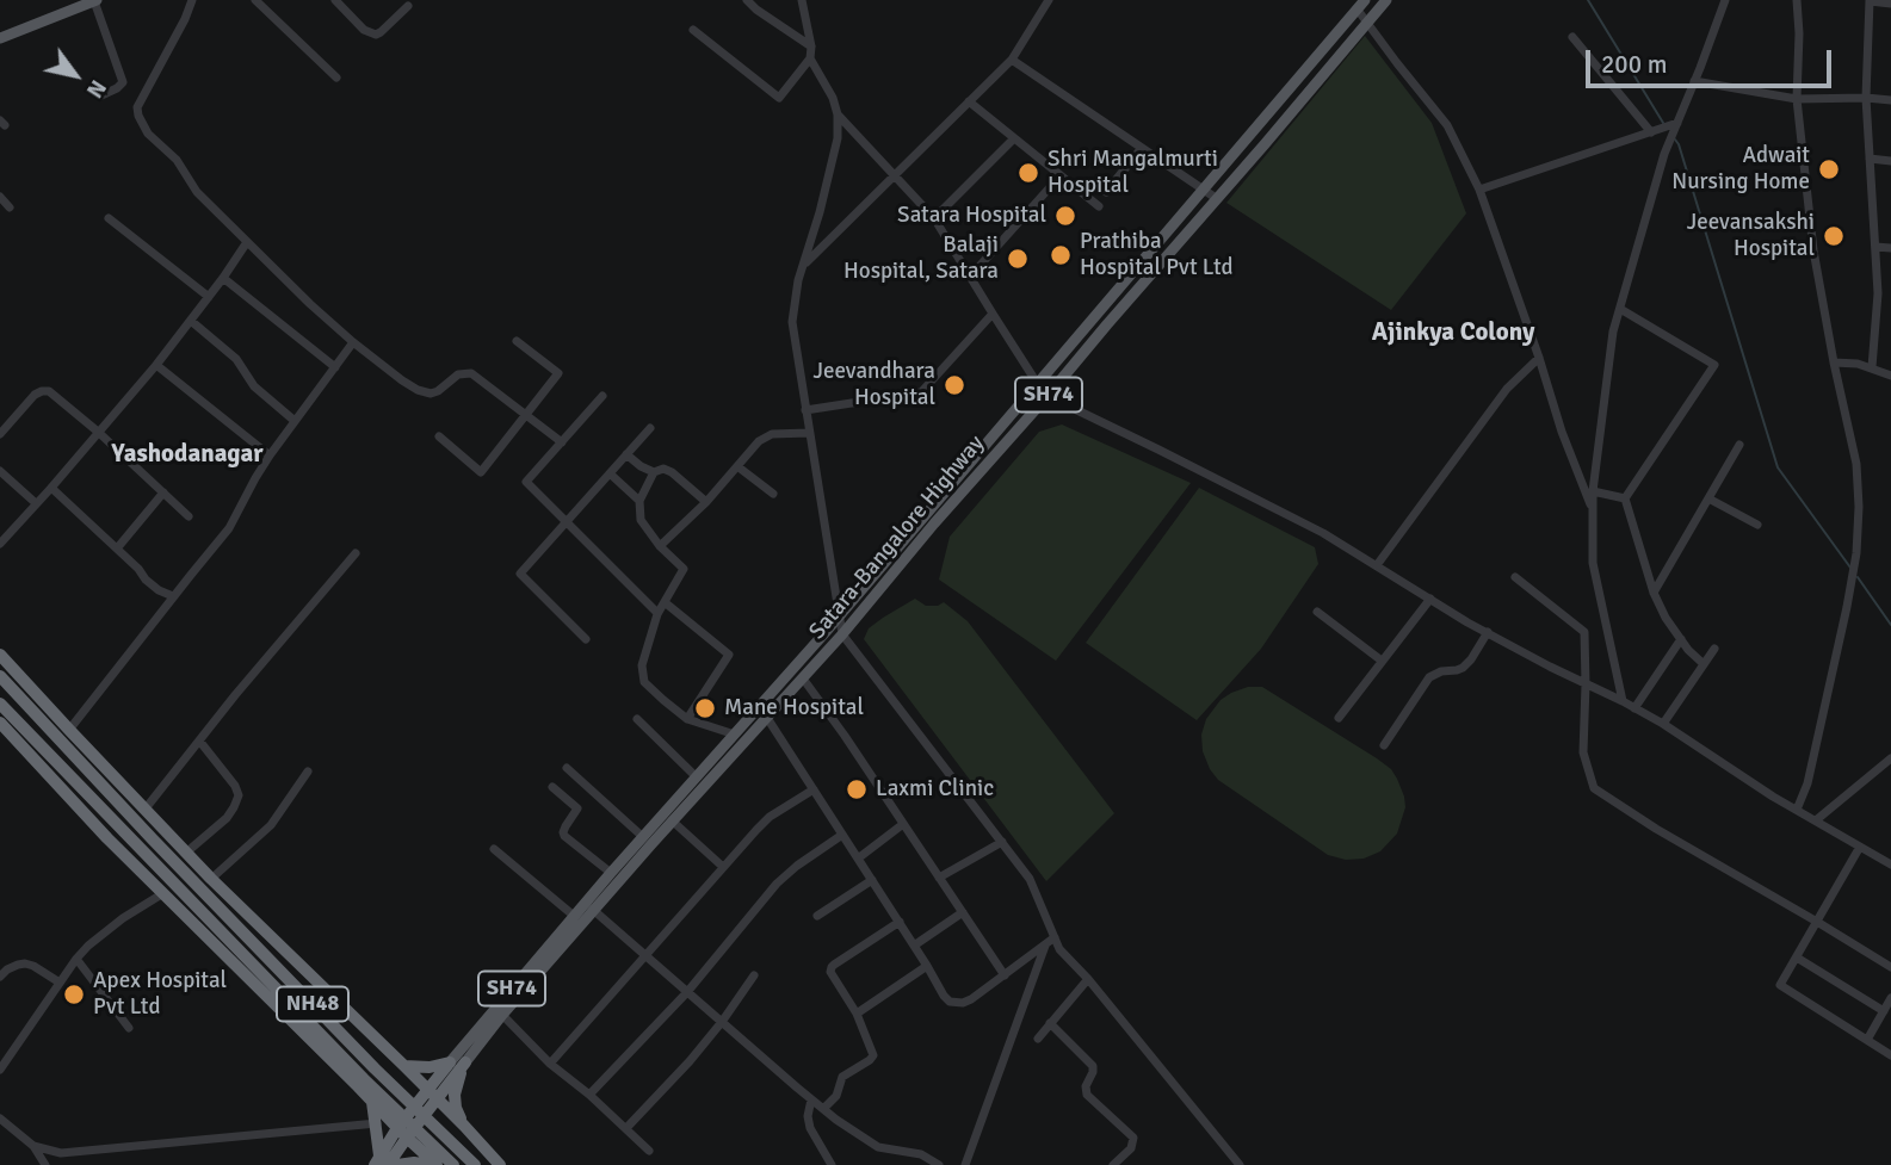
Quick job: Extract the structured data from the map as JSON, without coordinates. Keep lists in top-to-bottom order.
{
  "streets": {
    "highway": ["SH74", "Satara-Bangalore Highway", "NH48"]
  },
  "districts": ["Ajinkya Colony", "Yashodanagar"],
  "places": [
    "Adwait Nursing Home",
    "Shri Mangalmurti Hospital",
    "Satara Hospital",
    "Jeevansakshi Hospital",
    "Prathiba Hospital Pvt Ltd",
    "Balaji Hospital, Satara",
    "Jeevandhara Hospital",
    "Mane Hospital",
    "Laxmi Clinic",
    "Apex Hospital Pvt Ltd"
  ],
  "scale_bar": "200 m",
  "north": "bottom right"
}
